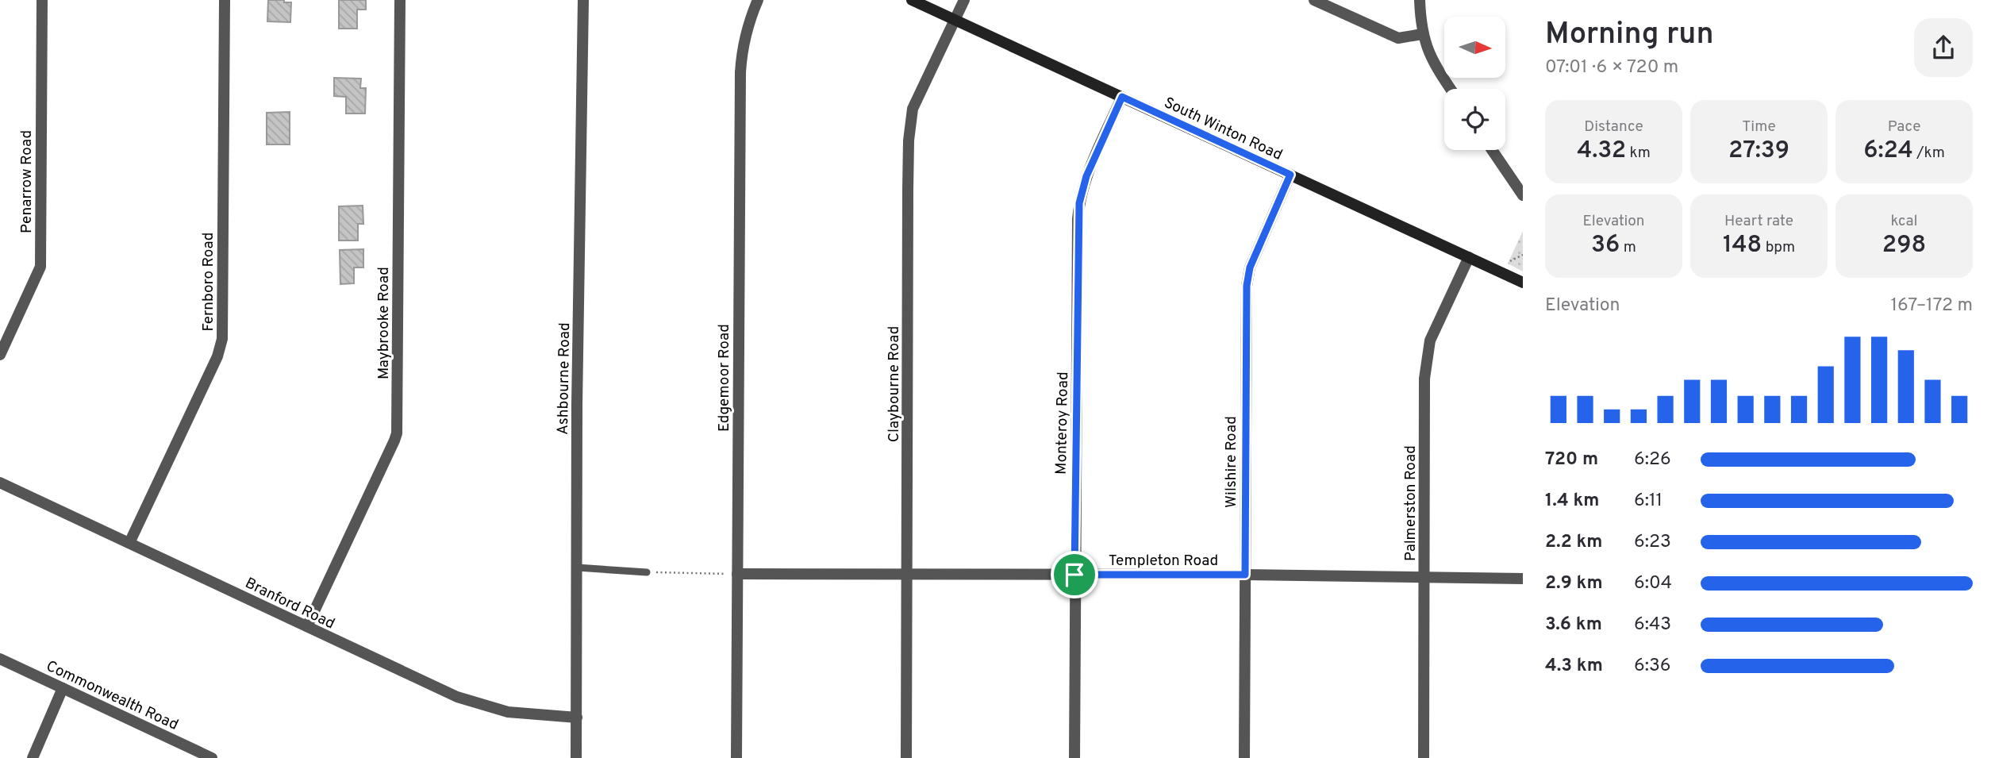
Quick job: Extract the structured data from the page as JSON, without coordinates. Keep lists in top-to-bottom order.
{
  "streets": {
    "main road": ["South Winton Road"],
    "street": [
      "Penarrow Road",
      "Fernboro Road",
      "Maybrooke Road",
      "Edgemoor Road",
      "Ashbourne Road",
      "Claybourne Road",
      "Monteroy Road",
      "Wilshire Road",
      "Palmerston Road",
      "Templeton Road",
      "Branford Road",
      "Commonwealth Road"
    ]
  },
  "crossings": [
    ["South Winton Road", "Claybourne Road"],
    ["South Winton Road", "Monteroy Road"],
    ["South Winton Road", "Wilshire Road"],
    ["South Winton Road", "Palmerston Road"],
    ["Fernboro Road", "Branford Road"],
    ["Maybrooke Road", "Branford Road"],
    ["Edgemoor Road", "Templeton Road"],
    ["Ashbourne Road", "Branford Road"],
    ["Claybourne Road", "Templeton Road"],
    ["Monteroy Road", "Templeton Road"],
    ["Wilshire Road", "Templeton Road"],
    ["Palmerston Road", "Templeton Road"]
  ],
  "north": "right",
  "page": {
    "heading": ["Morning run", "07:01 · 6 × 720 m"],
    "stats": [
      ["Distance", "4.32 km"],
      ["Time", "27:39"],
      ["Pace", "6:24 /km"],
      ["Elevation", "36 m"],
      ["Heart rate", "148 bpm"],
      ["kcal", "298"]
    ],
    "chart": ["Elevation", "167–172 m"],
    "list": [
      {
        "name": "720 m",
        "note": "6:26"
      },
      {
        "name": "1.4 km",
        "note": "6:11"
      },
      {
        "name": "2.2 km",
        "note": "6:23"
      },
      {
        "name": "2.9 km",
        "note": "6:04"
      },
      {
        "name": "3.6 km",
        "note": "6:43"
      },
      {
        "name": "4.3 km",
        "note": "6:36"
      }
    ]
  }
}
